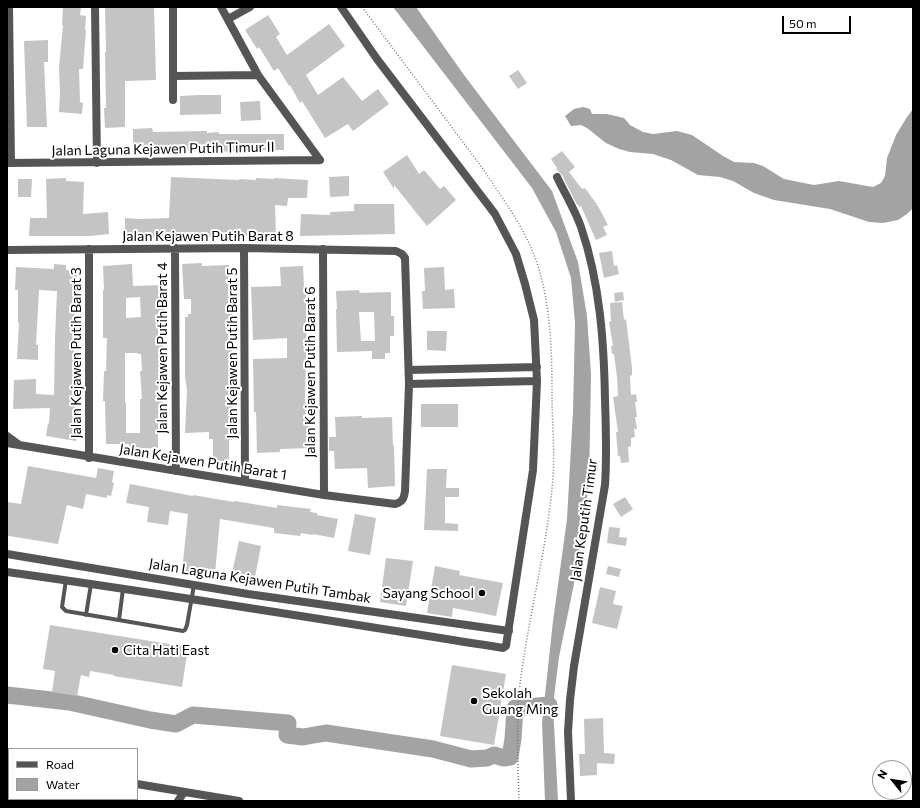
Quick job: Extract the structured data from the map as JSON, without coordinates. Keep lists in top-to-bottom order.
{
  "streets": {
    "street": [
      "Jalan Laguna Kejawen Putih Timur II",
      "Jalan Kejawen Putih Barat 8",
      "Jalan Kejawen Putih Barat 4",
      "Jalan Kejawen Putih Barat 3",
      "Jalan Kejawen Putih Barat 5",
      "Jalan Kejawen Putih Barat 6",
      "Jalan Kejawen Putih Barat 1",
      "Jalan Keputih Timur",
      "Jalan Laguna Kejawen Putih Tambak"
    ]
  },
  "crossings": [
    ["Jalan Kejawen Putih Barat 8", "Jalan Kejawen Putih Barat 4"],
    ["Jalan Kejawen Putih Barat 8", "Jalan Kejawen Putih Barat 3"],
    ["Jalan Kejawen Putih Barat 8", "Jalan Kejawen Putih Barat 5"],
    ["Jalan Kejawen Putih Barat 8", "Jalan Kejawen Putih Barat 6"],
    ["Jalan Kejawen Putih Barat 4", "Jalan Kejawen Putih Barat 1"],
    ["Jalan Kejawen Putih Barat 3", "Jalan Kejawen Putih Barat 1"],
    ["Jalan Kejawen Putih Barat 5", "Jalan Kejawen Putih Barat 1"],
    ["Jalan Kejawen Putih Barat 6", "Jalan Kejawen Putih Barat 1"]
  ],
  "places": ["Sayang School", "Cita Hati East", "Sekolah Guang Ming"],
  "legend": ["Road", "Water"],
  "scale_bar": "50 m",
  "north": "top left"
}
